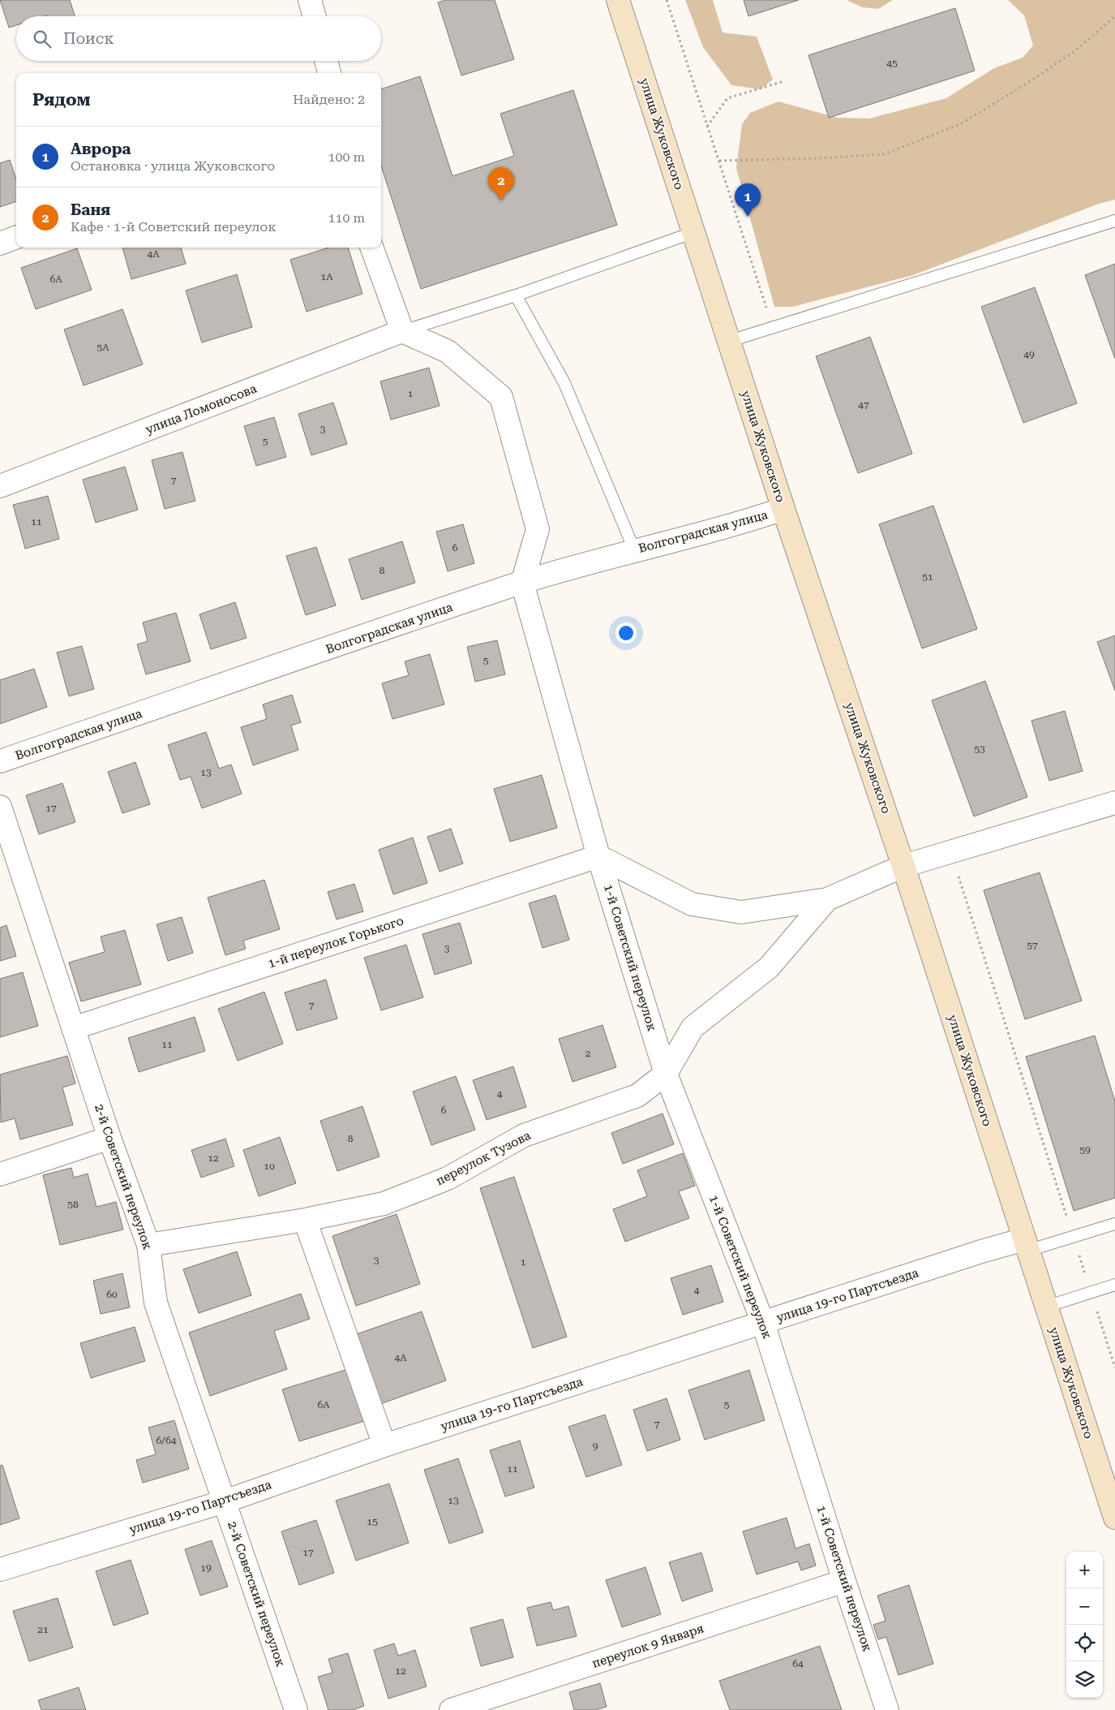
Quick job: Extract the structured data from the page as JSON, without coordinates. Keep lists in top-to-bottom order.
{
  "streets": {
    "street": [
      "улица Жуковского",
      "улица Ломоносова",
      "Волгоградская улица",
      "1-й переулок Горького",
      "1-й Советский переулок",
      "переулок Тузова",
      "2-й Советский переулок",
      "улица 19-го Партсъезда",
      "переулок 9 Января"
    ]
  },
  "crossings": [
    ["улица Жуковского", "Волгоградская улица"],
    ["улица Жуковского", "улица 19-го Партсъезда"],
    ["Волгоградская улица", "1-й Советский переулок"],
    ["1-й переулок Горького", "1-й Советский переулок"],
    ["1-й переулок Горького", "2-й Советский переулок"],
    ["1-й Советский переулок", "переулок Тузова"],
    ["1-й Советский переулок", "улица 19-го Партсъезда"],
    ["1-й Советский переулок", "переулок 9 Января"],
    ["переулок Тузова", "2-й Советский переулок"],
    ["2-й Советский переулок", "улица 19-го Партсъезда"]
  ],
  "house_numbers": [
    "45",
    "4А",
    "1А",
    "6А",
    "5А",
    "49",
    "1",
    "47",
    "3",
    "5",
    "7",
    "11",
    "6",
    "8",
    "51",
    "5",
    "53",
    "13",
    "17",
    "57",
    "3",
    "7",
    "11",
    "2",
    "4",
    "6",
    "8",
    "59",
    "12",
    "10",
    "58",
    "3",
    "1",
    "4",
    "60",
    "4А",
    "6А",
    "5",
    "7",
    "6/64",
    "9",
    "11",
    "13",
    "15",
    "17",
    "19",
    "21",
    "64",
    "12"
  ],
  "page": {
    "search": "Поиск",
    "heading": ["Рядом", "Найдено: 2"],
    "list": [
      {
        "mark": "1",
        "name": "Аврора",
        "note": "Остановка · улица Жуковского",
        "value": "100 m"
      },
      {
        "mark": "2",
        "name": "Баня",
        "note": "Кафе · 1-й Советский переулок",
        "value": "110 m"
      }
    ],
    "pins": ["2", "1"],
    "map_buttons": ["+", "−"]
  }
}
